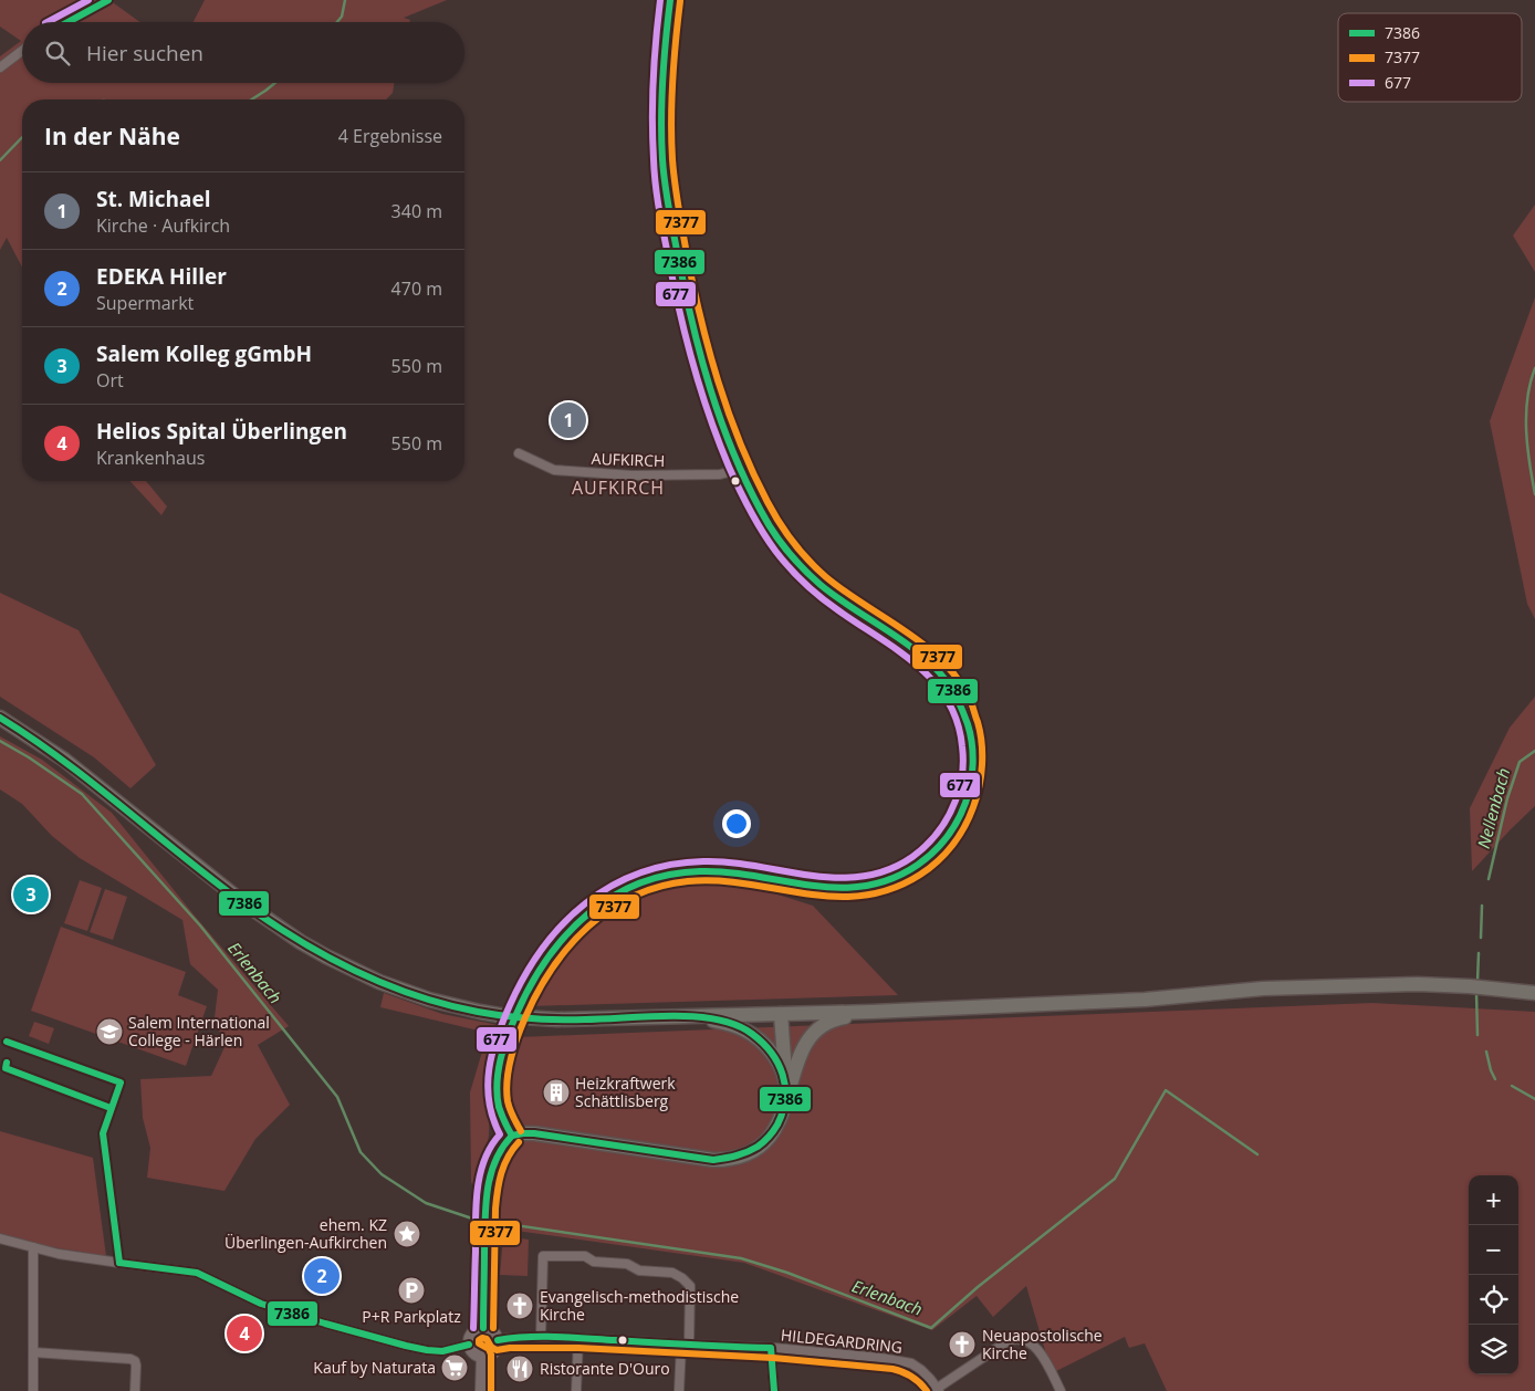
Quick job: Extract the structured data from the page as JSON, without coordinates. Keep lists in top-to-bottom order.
{
  "streets": {
    "street": ["AUFKIRCH", "HILDEGARDRING"]
  },
  "districts": ["AUFKIRCH"],
  "water": ["Nellenbach", "Erlenbach"],
  "places": {
    "school or university": ["Salem International College - Härlen"],
    "building": ["Heizkraftwerk Schättlisberg"],
    "place": ["ehem. KZ Überlingen-Aufkirchen"],
    "parking": ["P+R Parkplatz"],
    "church": ["Evangelisch-methodistische Kirche", "Neuapostolische Kirche"],
    "supermarket": ["Kauf by Naturata"],
    "restaurant": ["Ristorante D'Ouro"]
  },
  "lines": ["transit line 7386", "transit line 677", "transit line 7377"],
  "legend": ["7386", "7377", "677"],
  "page": {
    "search": "Hier suchen",
    "heading": ["In der Nähe", "4 Ergebnisse"],
    "list": [
      {
        "mark": "1",
        "name": "St. Michael",
        "note": "Kirche · Aufkirch",
        "value": "340 m"
      },
      {
        "mark": "2",
        "name": "EDEKA Hiller",
        "note": "Supermarkt",
        "value": "470 m"
      },
      {
        "mark": "3",
        "name": "Salem Kolleg gGmbH",
        "note": "Ort",
        "value": "550 m"
      },
      {
        "mark": "4",
        "name": "Helios Spital Überlingen",
        "note": "Krankenhaus",
        "value": "550 m"
      }
    ],
    "pins": [
      "1",
      "3",
      "2",
      "4"
    ],
    "map_buttons": ["+", "−"]
  }
}
